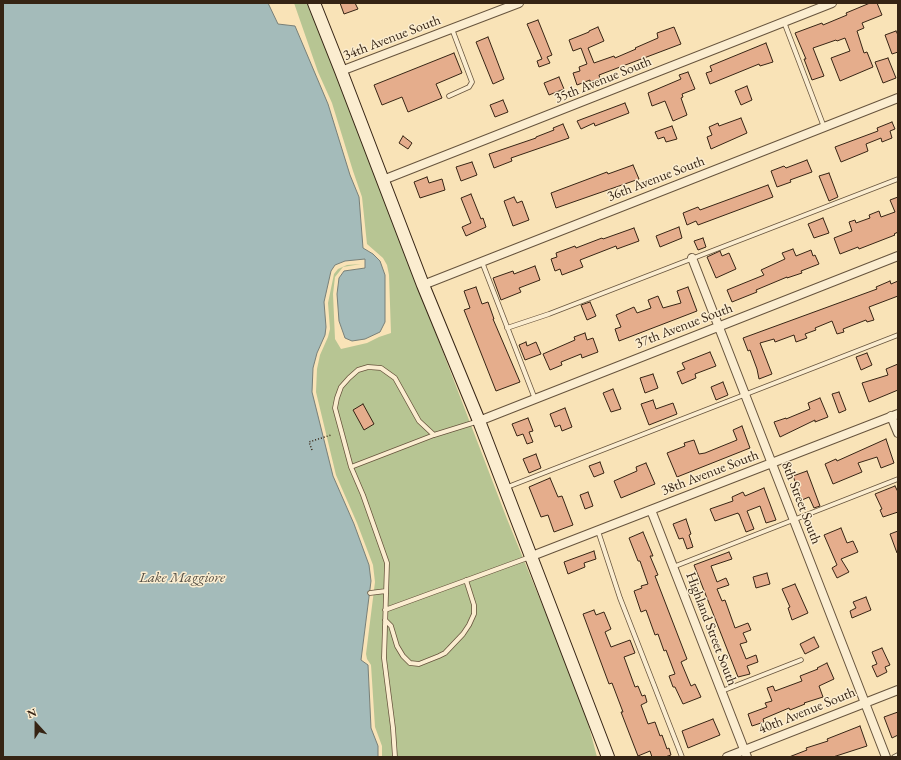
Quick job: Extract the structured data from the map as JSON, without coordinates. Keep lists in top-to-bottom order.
{
  "streets": {
    "street": [
      "34th Avenue South",
      "35th Avenue South",
      "36th Avenue South",
      "37th Avenue South",
      "38th Avenue South",
      "8th Street South",
      "Highland Street South",
      "40th Avenue South"
    ]
  },
  "crossings": [
    ["37th Avenue South", "8th Street South"],
    ["38th Avenue South", "8th Street South"],
    ["38th Avenue South", "Highland Street South"],
    ["8th Street South", "40th Avenue South"],
    ["Highland Street South", "40th Avenue South"]
  ],
  "water": ["Lake Maggiore"],
  "north": "top"
}
